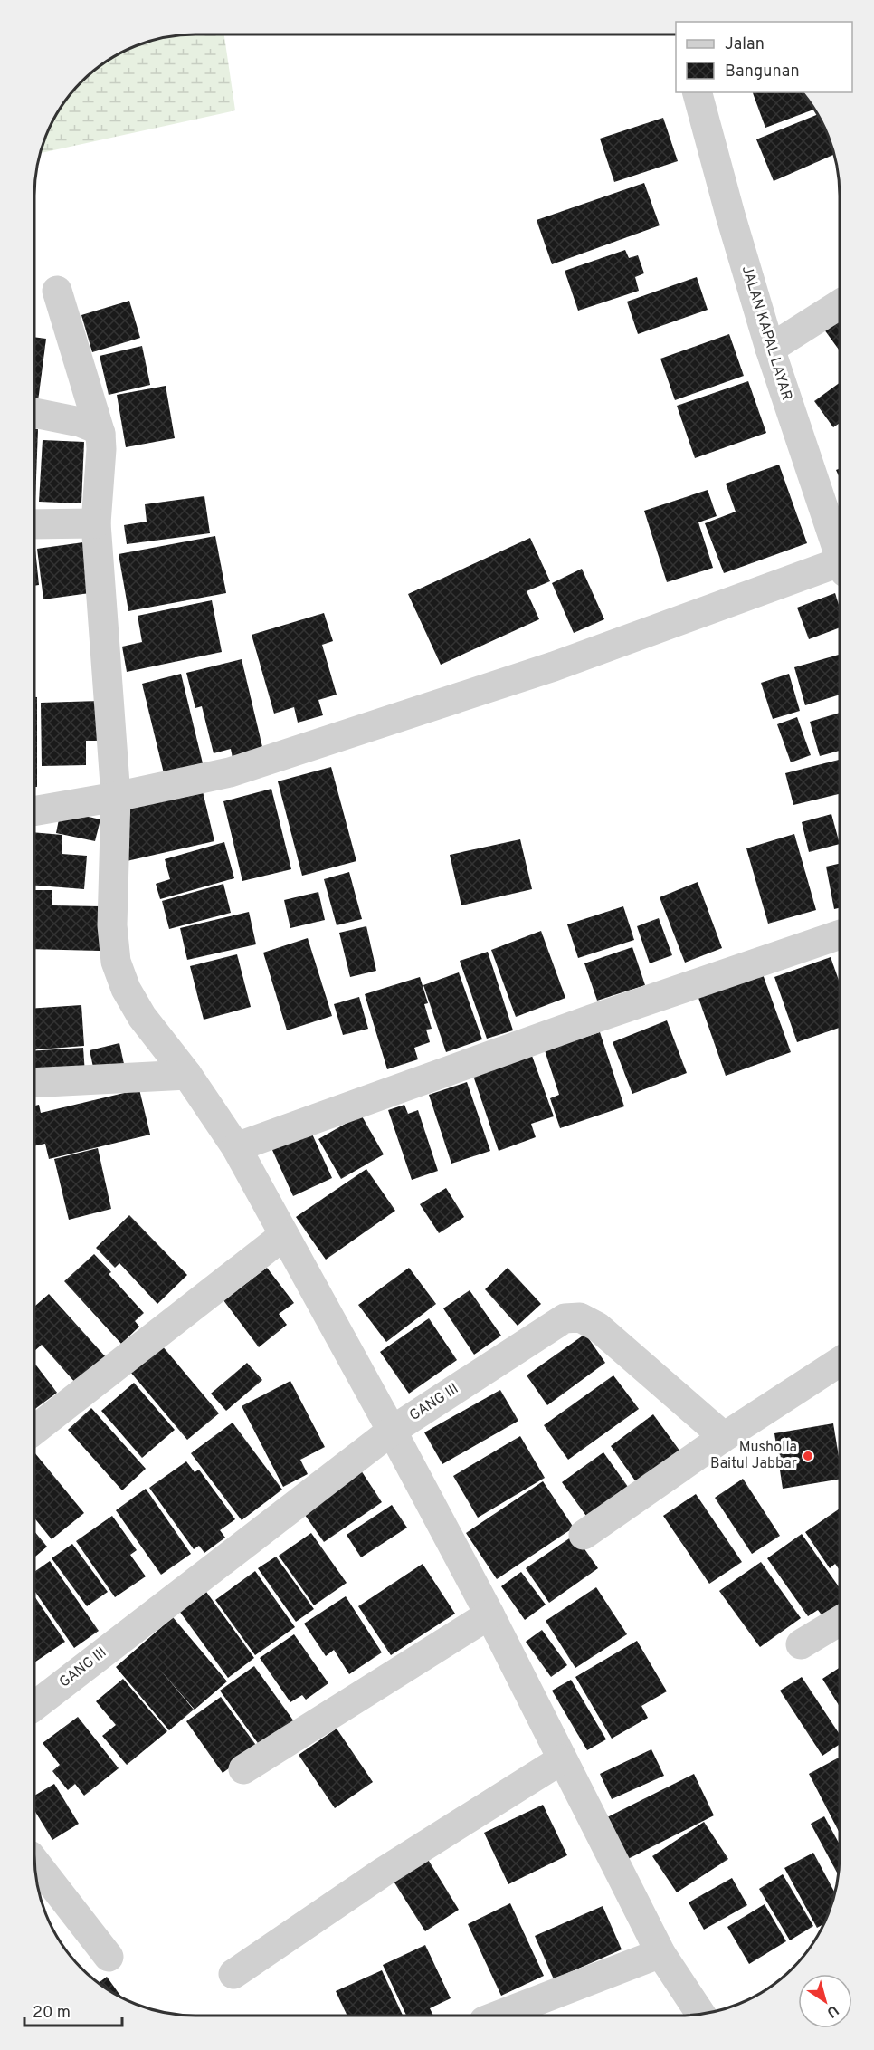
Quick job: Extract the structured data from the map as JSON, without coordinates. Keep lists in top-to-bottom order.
{
  "streets": {
    "street": ["JALAN KAPAL LAYAR", "GANG III"]
  },
  "places": ["Musholla Baitul Jabbar"],
  "legend": ["Jalan", "Bangunan"],
  "scale_bar": "20 m",
  "north": "bottom right"
}
